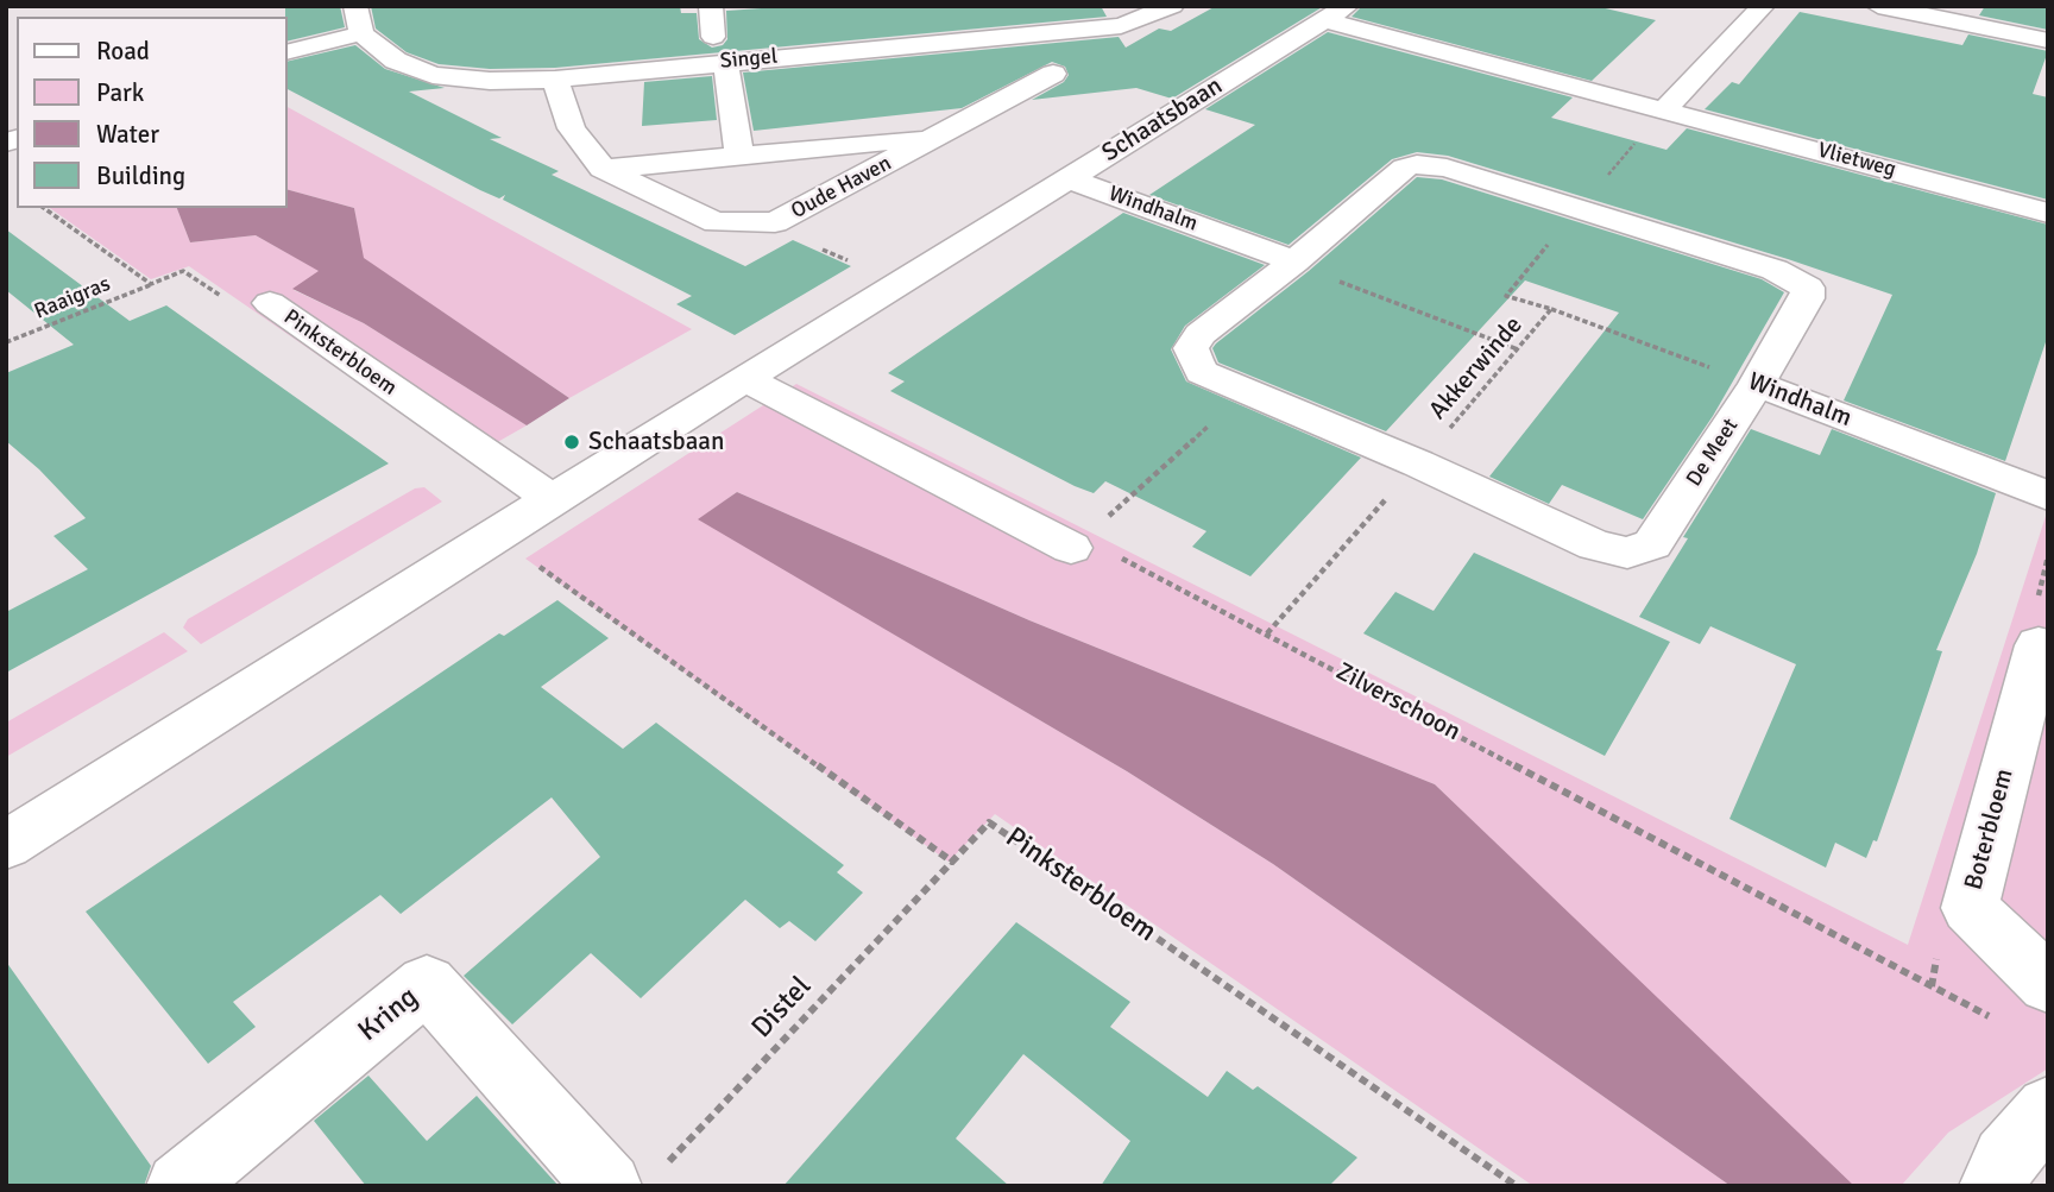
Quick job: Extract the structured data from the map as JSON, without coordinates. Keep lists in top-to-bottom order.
{
  "streets": {
    "street": [
      "Singel",
      "Schaatsbaan",
      "Vlietweg",
      "Oude Haven",
      "Windhalm",
      "Pinksterbloem",
      "De Meet",
      "Boterbloem",
      "Kring"
    ],
    "path": [
      "Raaigras",
      "Akkerwinde",
      "Zilverschoon",
      "Distel"
    ]
  },
  "crossings": [
    ["Singel", "Oude Haven"],
    ["Schaatsbaan", "Vlietweg"],
    ["Schaatsbaan", "Windhalm"],
    ["Schaatsbaan", "Pinksterbloem"],
    ["Vlietweg", "Akkerwinde"],
    ["Windhalm", "Akkerwinde"],
    ["Windhalm", "De Meet"],
    ["Raaigras", "Pinksterbloem"],
    ["Pinksterbloem", "Distel"],
    ["Akkerwinde", "De Meet"],
    ["Akkerwinde", "Zilverschoon"],
    ["Distel", "Kring"]
  ],
  "places": ["Schaatsbaan"],
  "legend": [
    "Road",
    "Park",
    "Water",
    "Building"
  ]
}
